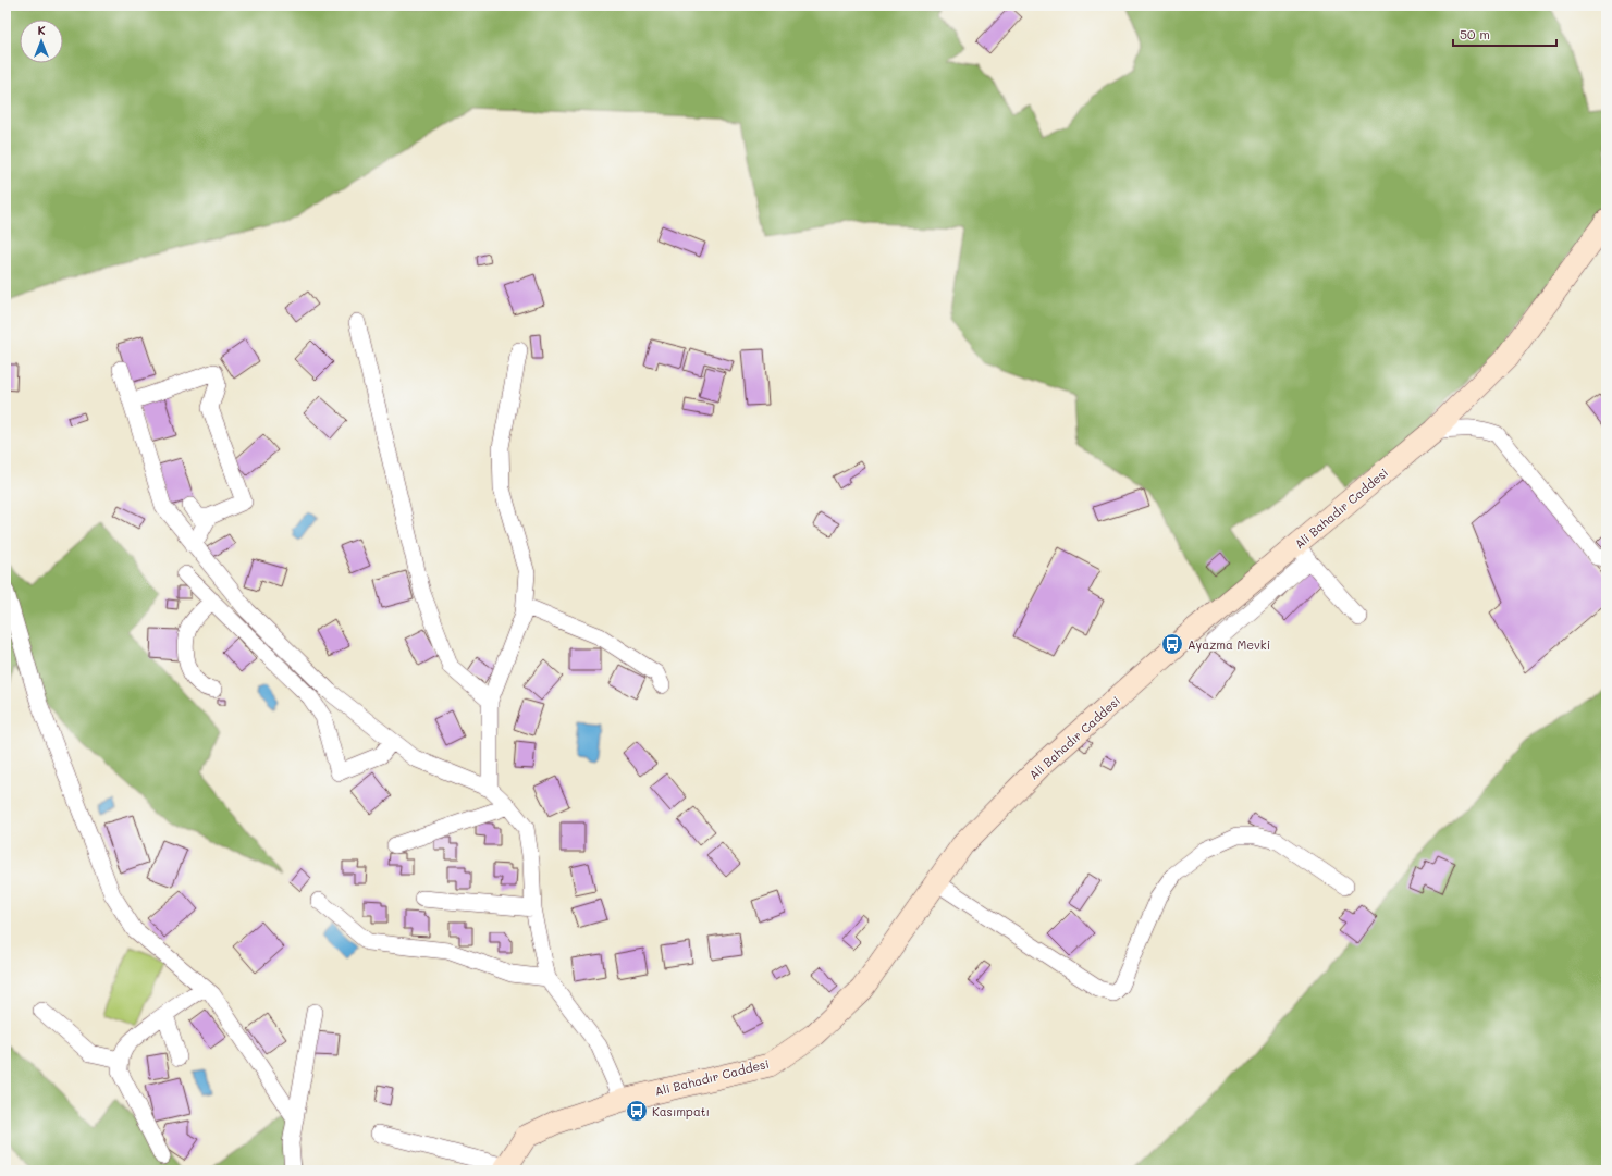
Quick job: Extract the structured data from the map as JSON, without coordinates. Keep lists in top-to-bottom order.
{
  "streets": {
    "main road": ["Ali Bahadır Caddesi"]
  },
  "places": {
    "bus stop": ["Ayazma Mevki", "Kasımpatı"]
  },
  "scale_bar": "50 m",
  "north": "top"
}
